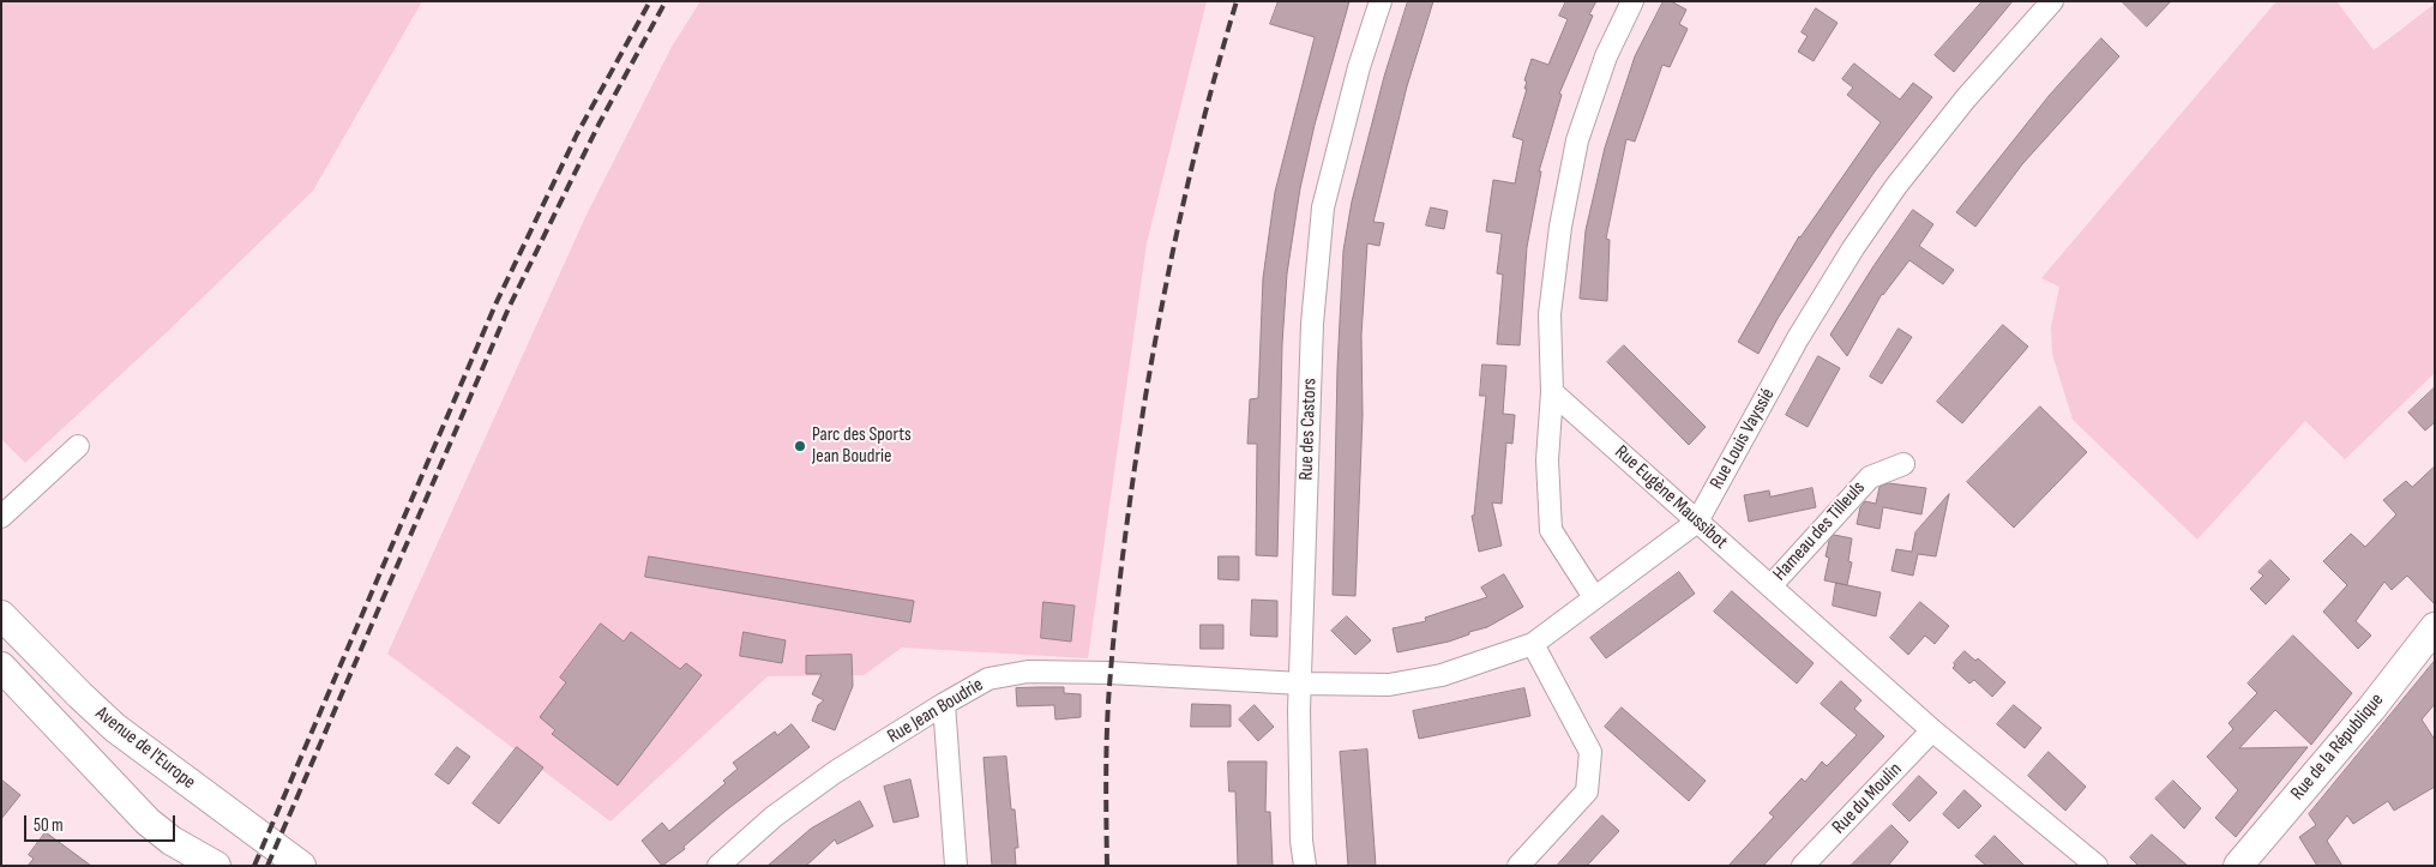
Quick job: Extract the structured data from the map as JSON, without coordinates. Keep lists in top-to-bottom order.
{
  "streets": {
    "main road": ["Rue de la République", "Avenue de l'Europe"],
    "street": [
      "Rue des Castors",
      "Rue Louis Vayssié",
      "Rue Eugène Maussibot",
      "Hameau des Tilleuls",
      "Rue Jean Boudrie",
      "Rue du Moulin"
    ]
  },
  "crossings": [
    ["Rue des Castors", "Rue Louis Vayssié"],
    ["Rue des Castors", "Rue Jean Boudrie"],
    ["Rue Louis Vayssié", "Rue Eugène Maussibot"],
    ["Rue Louis Vayssié", "Rue Jean Boudrie"],
    ["Rue Eugène Maussibot", "Hameau des Tilleuls"],
    ["Rue Eugène Maussibot", "Rue du Moulin"]
  ],
  "places": ["Parc des Sports Jean Boudrie"],
  "scale_bar": "50 m"
}
